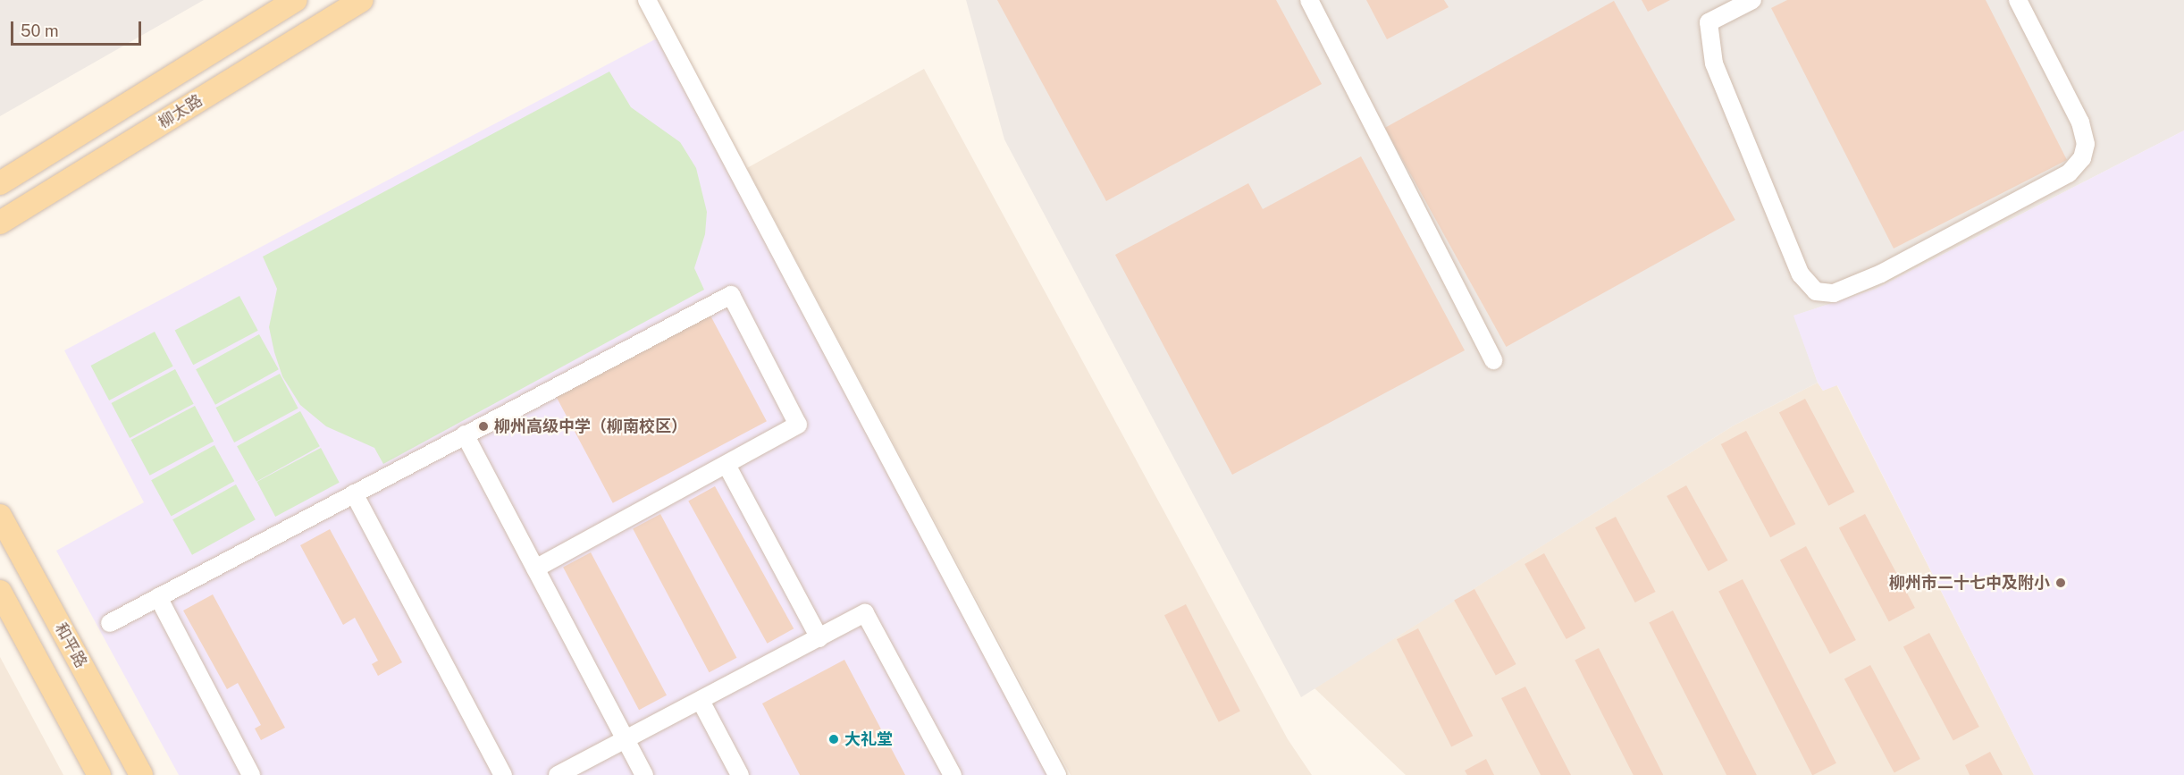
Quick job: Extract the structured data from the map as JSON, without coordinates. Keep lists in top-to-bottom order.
{
  "streets": {
    "main road": ["柳太路", "和平路"]
  },
  "places": ["柳州高级中学（柳南校区）", "柳州市二十七中及附小", "大礼堂"],
  "scale_bar": "50 m"
}
